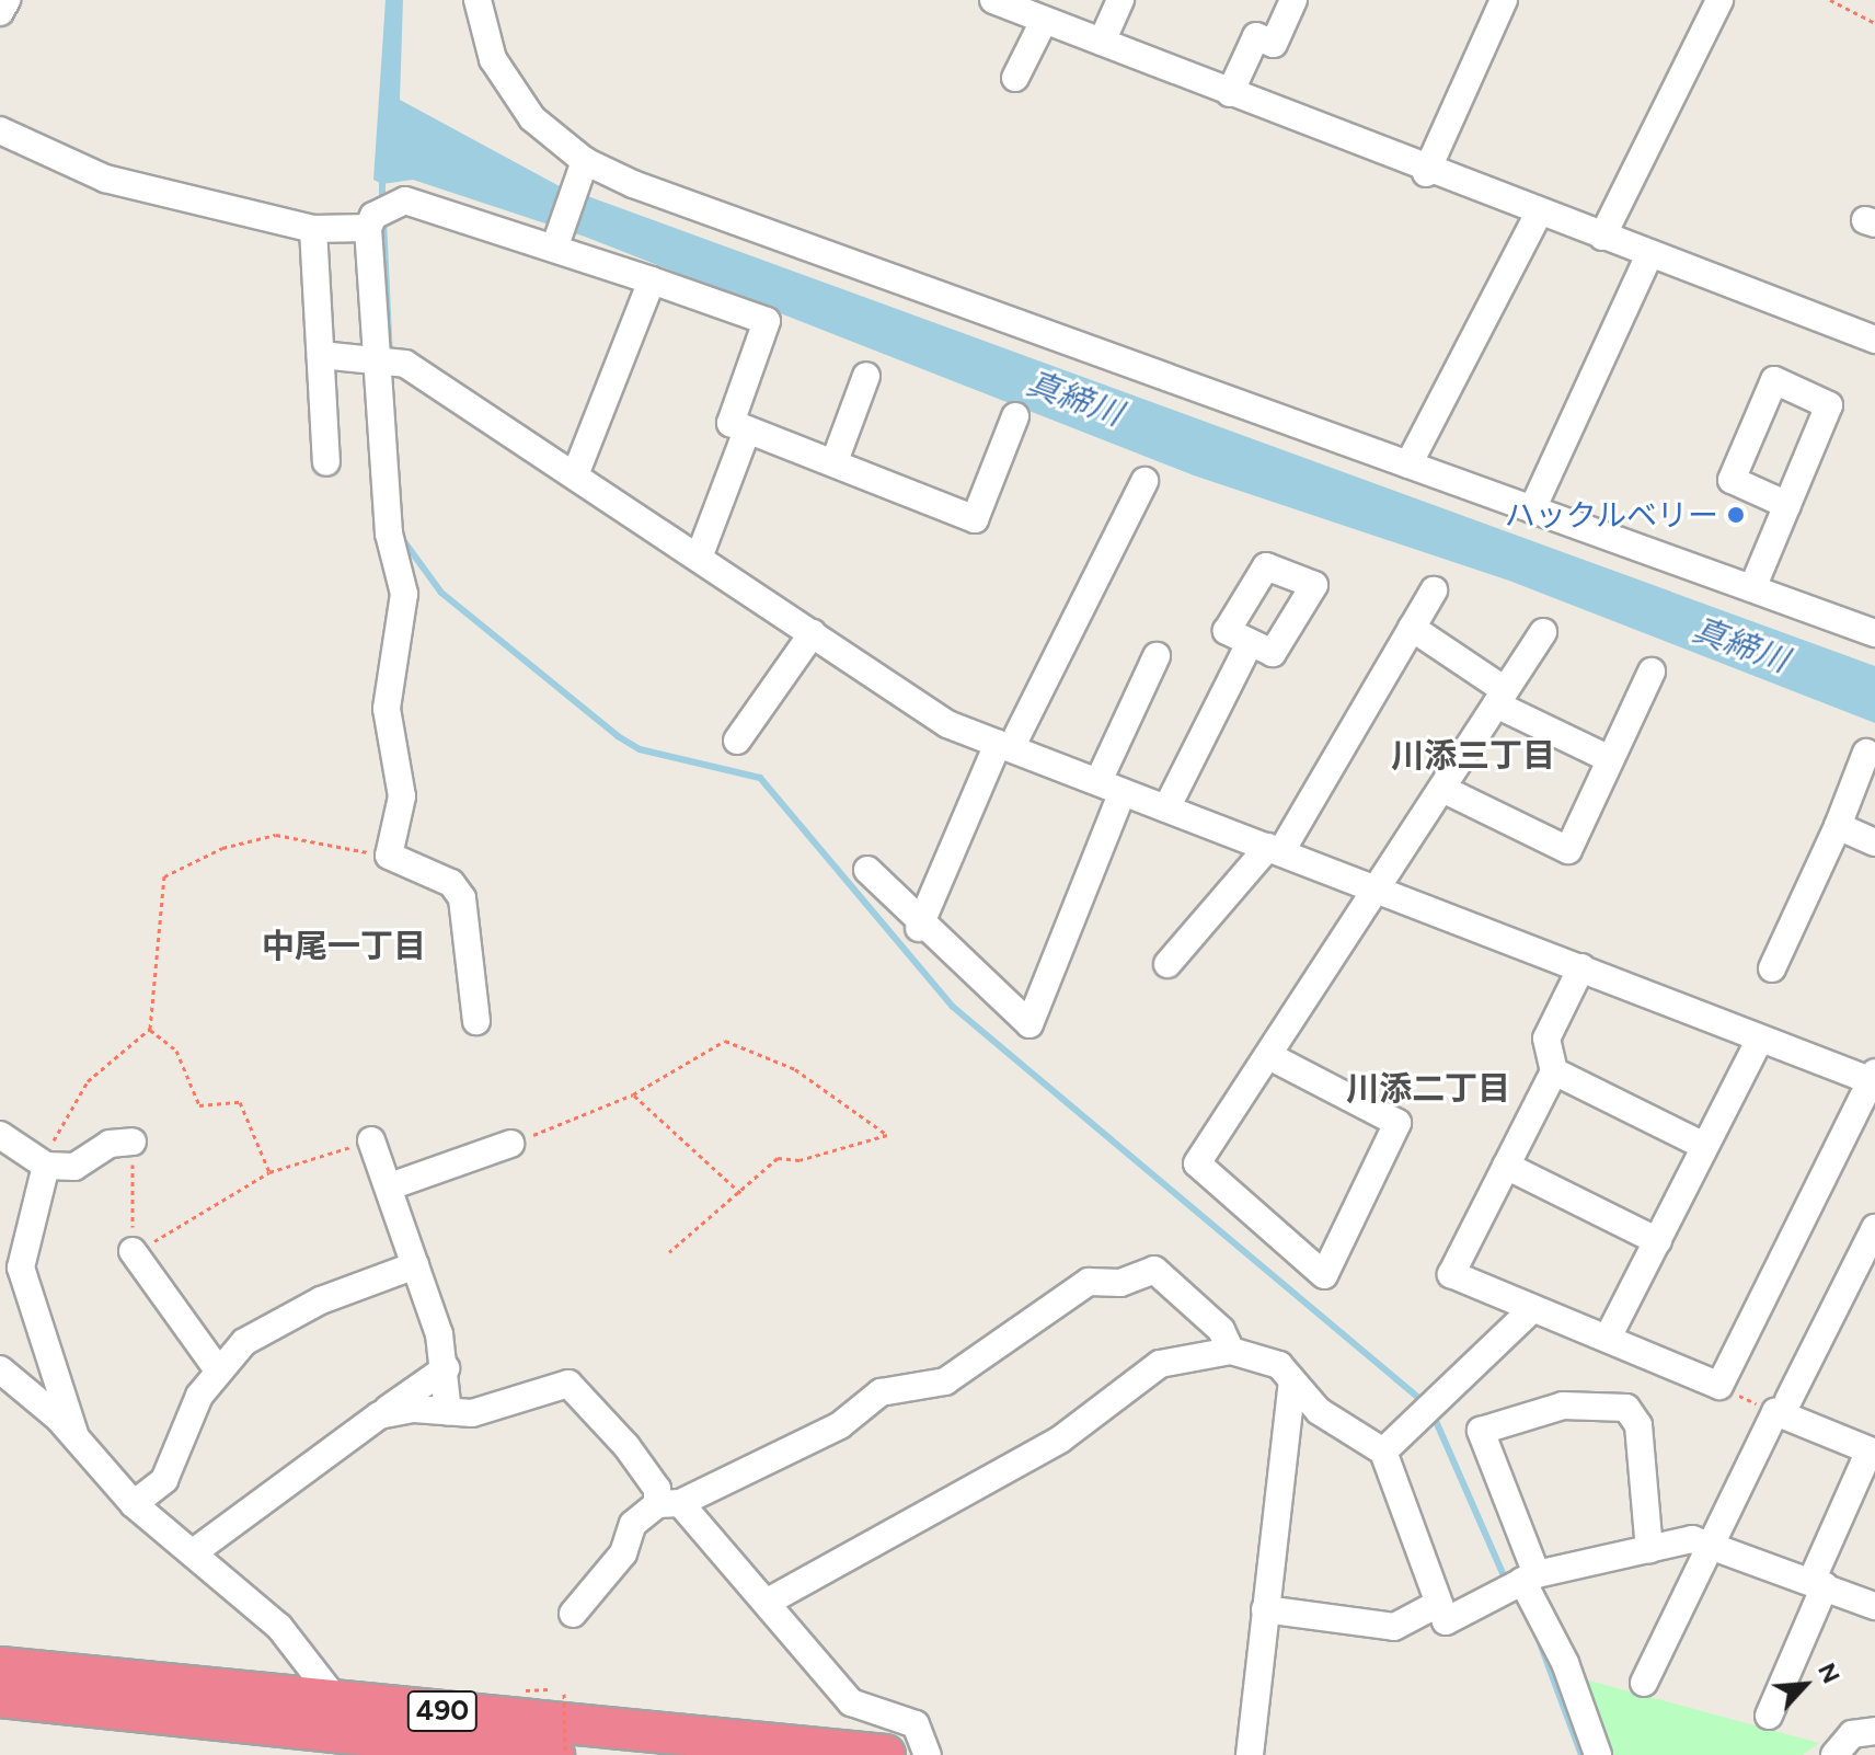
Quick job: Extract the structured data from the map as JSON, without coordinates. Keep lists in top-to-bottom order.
{
  "streets": {
    "highway": ["490"]
  },
  "districts": ["川添三丁目", "中尾一丁目", "川添二丁目"],
  "water": ["真締川"],
  "places": ["ハックルベリー"],
  "north": "top right"
}
